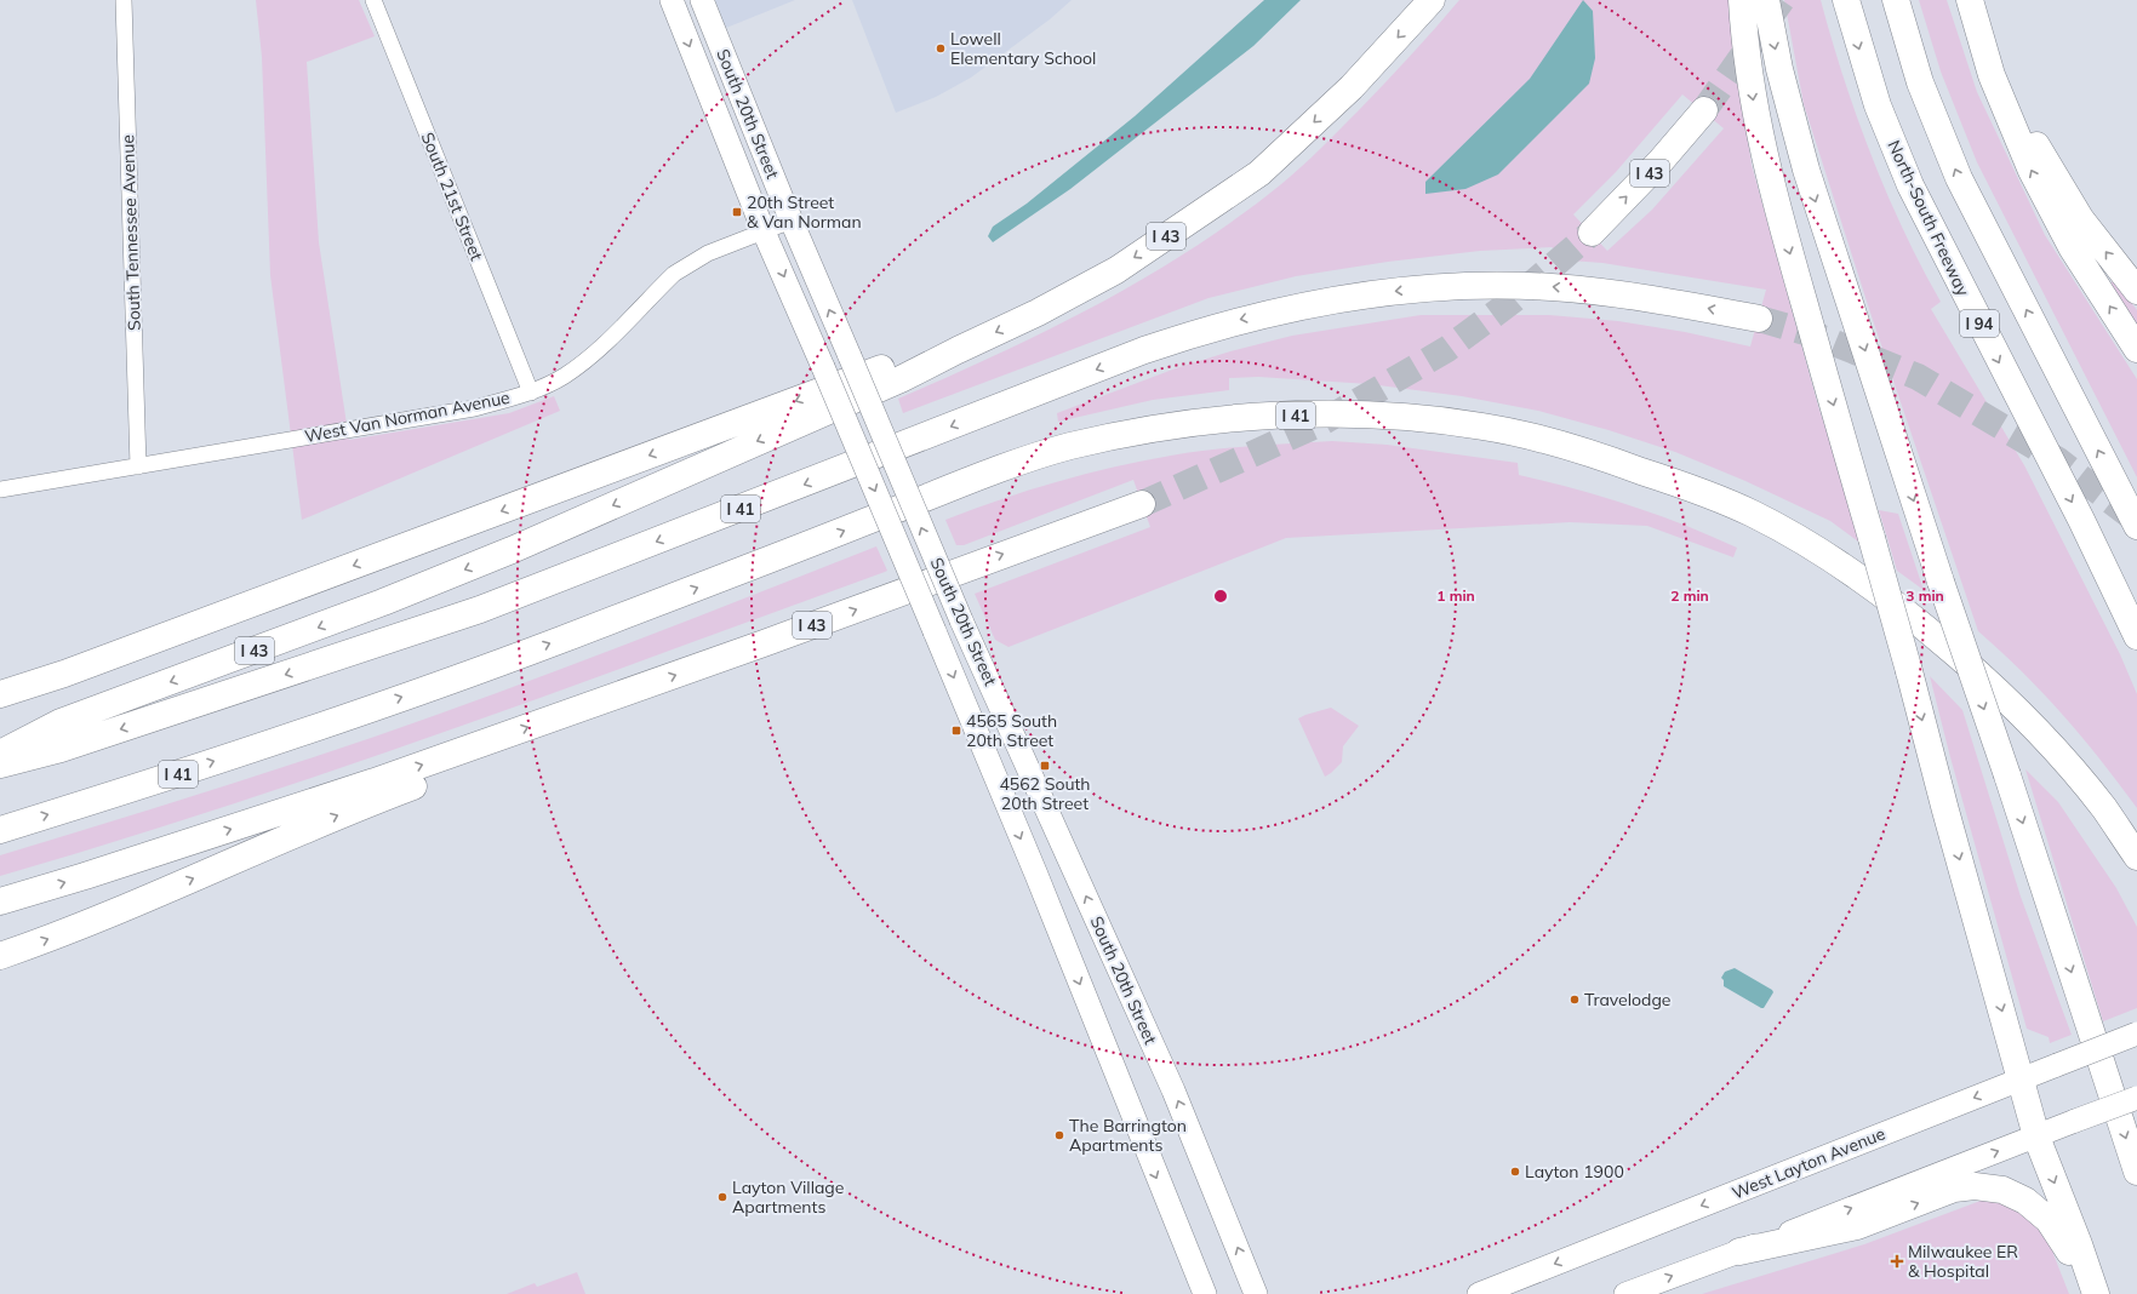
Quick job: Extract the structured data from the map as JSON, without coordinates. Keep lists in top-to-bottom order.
{
  "streets": {
    "highway": [
      "I 43",
      "North-South Freeway",
      "I 94",
      "I 41"
    ],
    "street": [
      "South 20th Street",
      "South 21st Street",
      "South Tennessee Avenue",
      "West Van Norman Avenue",
      "West Layton Avenue"
    ]
  },
  "crossings": [
    ["South 20th Street", "West Van Norman Avenue"],
    ["South 21st Street", "West Van Norman Avenue"],
    ["South Tennessee Avenue", "West Van Norman Avenue"]
  ],
  "places": {
    "other": [
      "Lowell Elementary School",
      "Travelodge",
      "The Barrington Apartments",
      "Layton 1900",
      "Layton Village Apartments"
    ],
    "transit": ["20th Street & Van Norman", "4565 South 20th Street", "4562 South 20th Street"],
    "health": ["Milwaukee ER & Hospital"]
  },
  "rings": ["1 min", "2 min", "3 min"]
}
